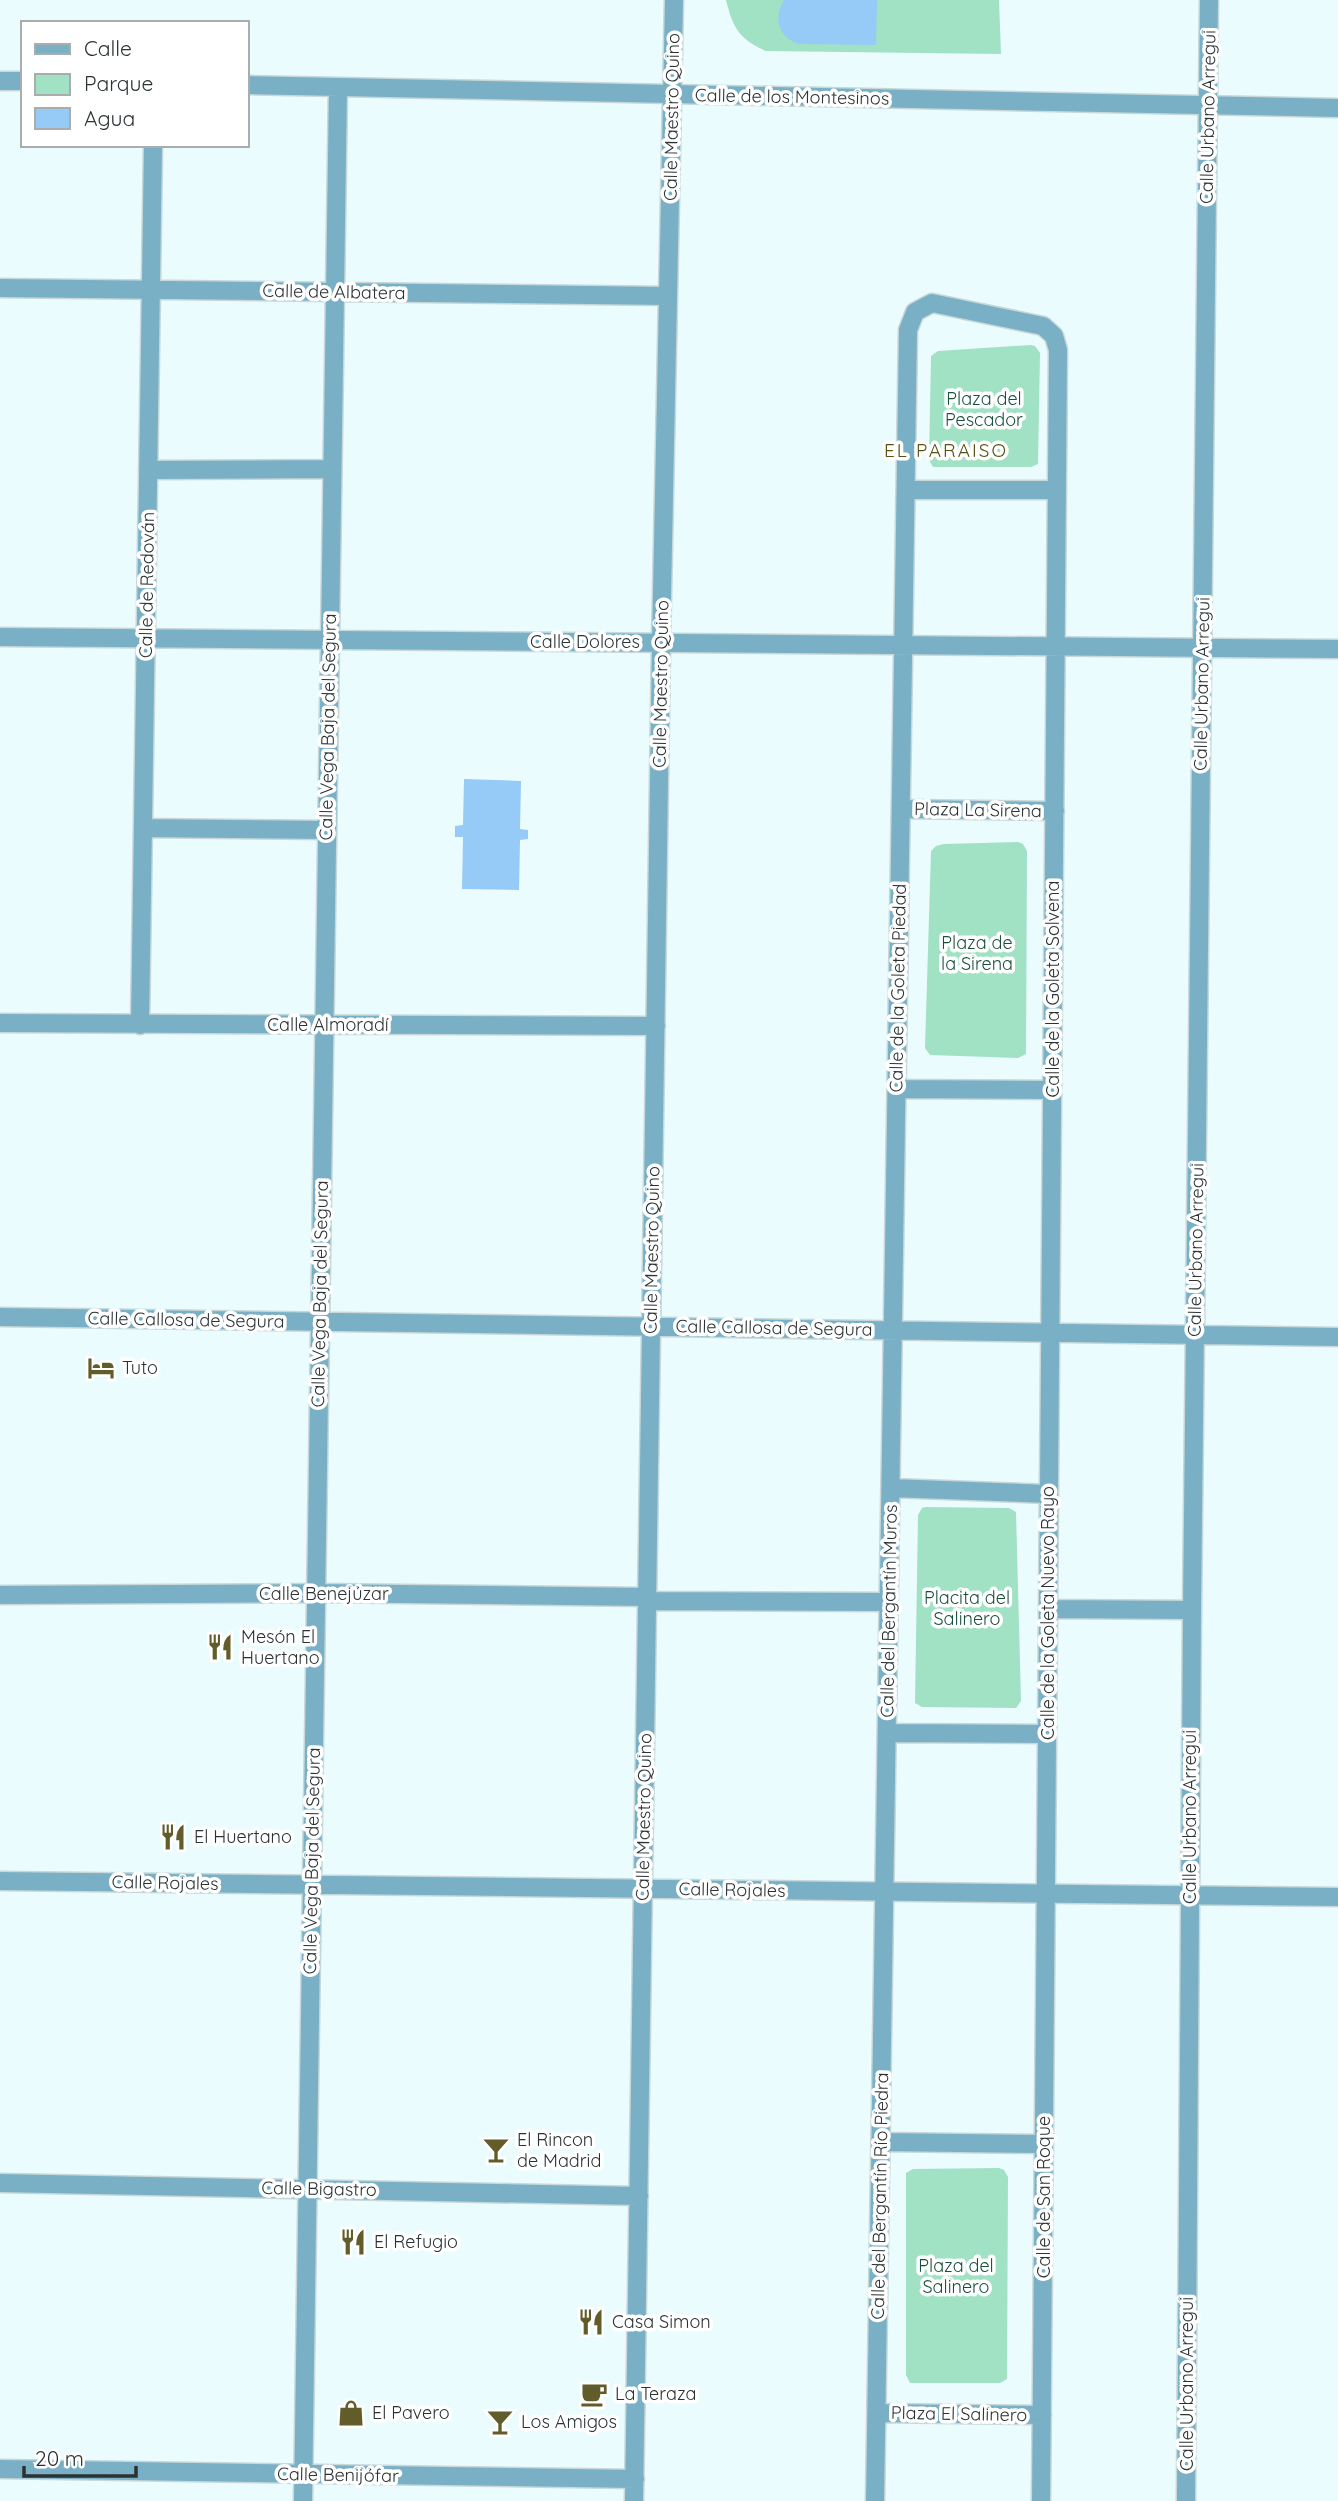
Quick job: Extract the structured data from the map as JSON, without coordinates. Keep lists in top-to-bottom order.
{
  "streets": {
    "street": [
      "Calle de los Montesinos",
      "Calle Maestro Quino",
      "Calle Urbano Arregui",
      "Calle de Albatera",
      "Calle de Redován",
      "Calle Dolores",
      "Calle Vega Baja del Segura",
      "Plaza La Sirena",
      "Calle de la Goleta Piedad",
      "Calle de la Goleta Solvena",
      "Calle Almoradí",
      "Calle Callosa de Segura",
      "Calle Benejúzar",
      "Calle del Bergantín Muros",
      "Calle de la Goleta Nuevo Rayo",
      "Calle Rojales",
      "Calle Bigastro",
      "Calle del Bergantín Río Piedra",
      "Calle de San Roque",
      "Plaza El Salinero",
      "Calle Benijófar"
    ]
  },
  "crossings": [
    ["Calle de los Montesinos", "Calle Maestro Quino"],
    ["Calle de los Montesinos", "Calle Urbano Arregui"],
    ["Calle de los Montesinos", "Calle Vega Baja del Segura"],
    ["Calle Maestro Quino", "Calle de Albatera"],
    ["Calle Maestro Quino", "Calle Dolores"],
    ["Calle Maestro Quino", "Calle Almoradí"],
    ["Calle Maestro Quino", "Calle Callosa de Segura"],
    ["Calle Maestro Quino", "Calle Benejúzar"],
    ["Calle Maestro Quino", "Calle Rojales"],
    ["Calle Maestro Quino", "Calle Bigastro"],
    ["Calle Maestro Quino", "Calle Benijófar"],
    ["Calle Urbano Arregui", "Calle Dolores"],
    ["Calle Urbano Arregui", "Calle Callosa de Segura"],
    ["Calle Urbano Arregui", "Calle Rojales"],
    ["Calle de Albatera", "Calle de Redován"],
    ["Calle de Albatera", "Calle Vega Baja del Segura"],
    ["Calle de Redován", "Calle Dolores"],
    ["Calle de Redován", "Calle Almoradí"],
    ["Calle Dolores", "Calle Vega Baja del Segura"],
    ["Calle Dolores", "Calle de la Goleta Piedad"],
    ["Calle Dolores", "Calle de la Goleta Solvena"],
    ["Calle Vega Baja del Segura", "Calle Almoradí"],
    ["Calle Vega Baja del Segura", "Calle Callosa de Segura"],
    ["Calle Vega Baja del Segura", "Calle Benejúzar"],
    ["Calle Vega Baja del Segura", "Calle Rojales"],
    ["Calle Vega Baja del Segura", "Calle Bigastro"],
    ["Calle Vega Baja del Segura", "Calle Benijófar"],
    ["Plaza La Sirena", "Calle de la Goleta Piedad"],
    ["Plaza La Sirena", "Calle de la Goleta Solvena"],
    ["Calle de la Goleta Piedad", "Calle de la Goleta Solvena"],
    ["Calle de la Goleta Piedad", "Calle Callosa de Segura"],
    ["Calle de la Goleta Piedad", "Calle del Bergantín Muros"],
    ["Calle de la Goleta Solvena", "Calle Callosa de Segura"],
    ["Calle de la Goleta Solvena", "Calle de la Goleta Nuevo Rayo"],
    ["Calle Callosa de Segura", "Calle del Bergantín Muros"],
    ["Calle Callosa de Segura", "Calle de la Goleta Nuevo Rayo"],
    ["Calle Benejúzar", "Calle del Bergantín Muros"],
    ["Calle del Bergantín Muros", "Calle Rojales"],
    ["Calle del Bergantín Muros", "Calle del Bergantín Río Piedra"],
    ["Calle de la Goleta Nuevo Rayo", "Calle Rojales"],
    ["Calle de la Goleta Nuevo Rayo", "Calle de San Roque"],
    ["Calle Rojales", "Calle del Bergantín Río Piedra"],
    ["Calle Rojales", "Calle de San Roque"],
    ["Calle del Bergantín Río Piedra", "Plaza El Salinero"],
    ["Calle de San Roque", "Plaza El Salinero"]
  ],
  "districts": ["EL PARAISO"],
  "parks": [
    "Plaza del Pescador",
    "Plaza de la Sirena",
    "Placita del Salinero",
    "Plaza del Salinero"
  ],
  "places": {
    "hotel": ["Tuto"],
    "restaurant": [
      "Mesón El Huertano",
      "El Huertano",
      "El Refugio",
      "Casa Simon"
    ],
    "bar": ["El Rincon de Madrid", "Los Amigos"],
    "cafe": ["La Teraza"],
    "shop": ["El Pavero"]
  },
  "legend": ["Calle", "Parque", "Agua"],
  "scale_bar": "20 m"
}
